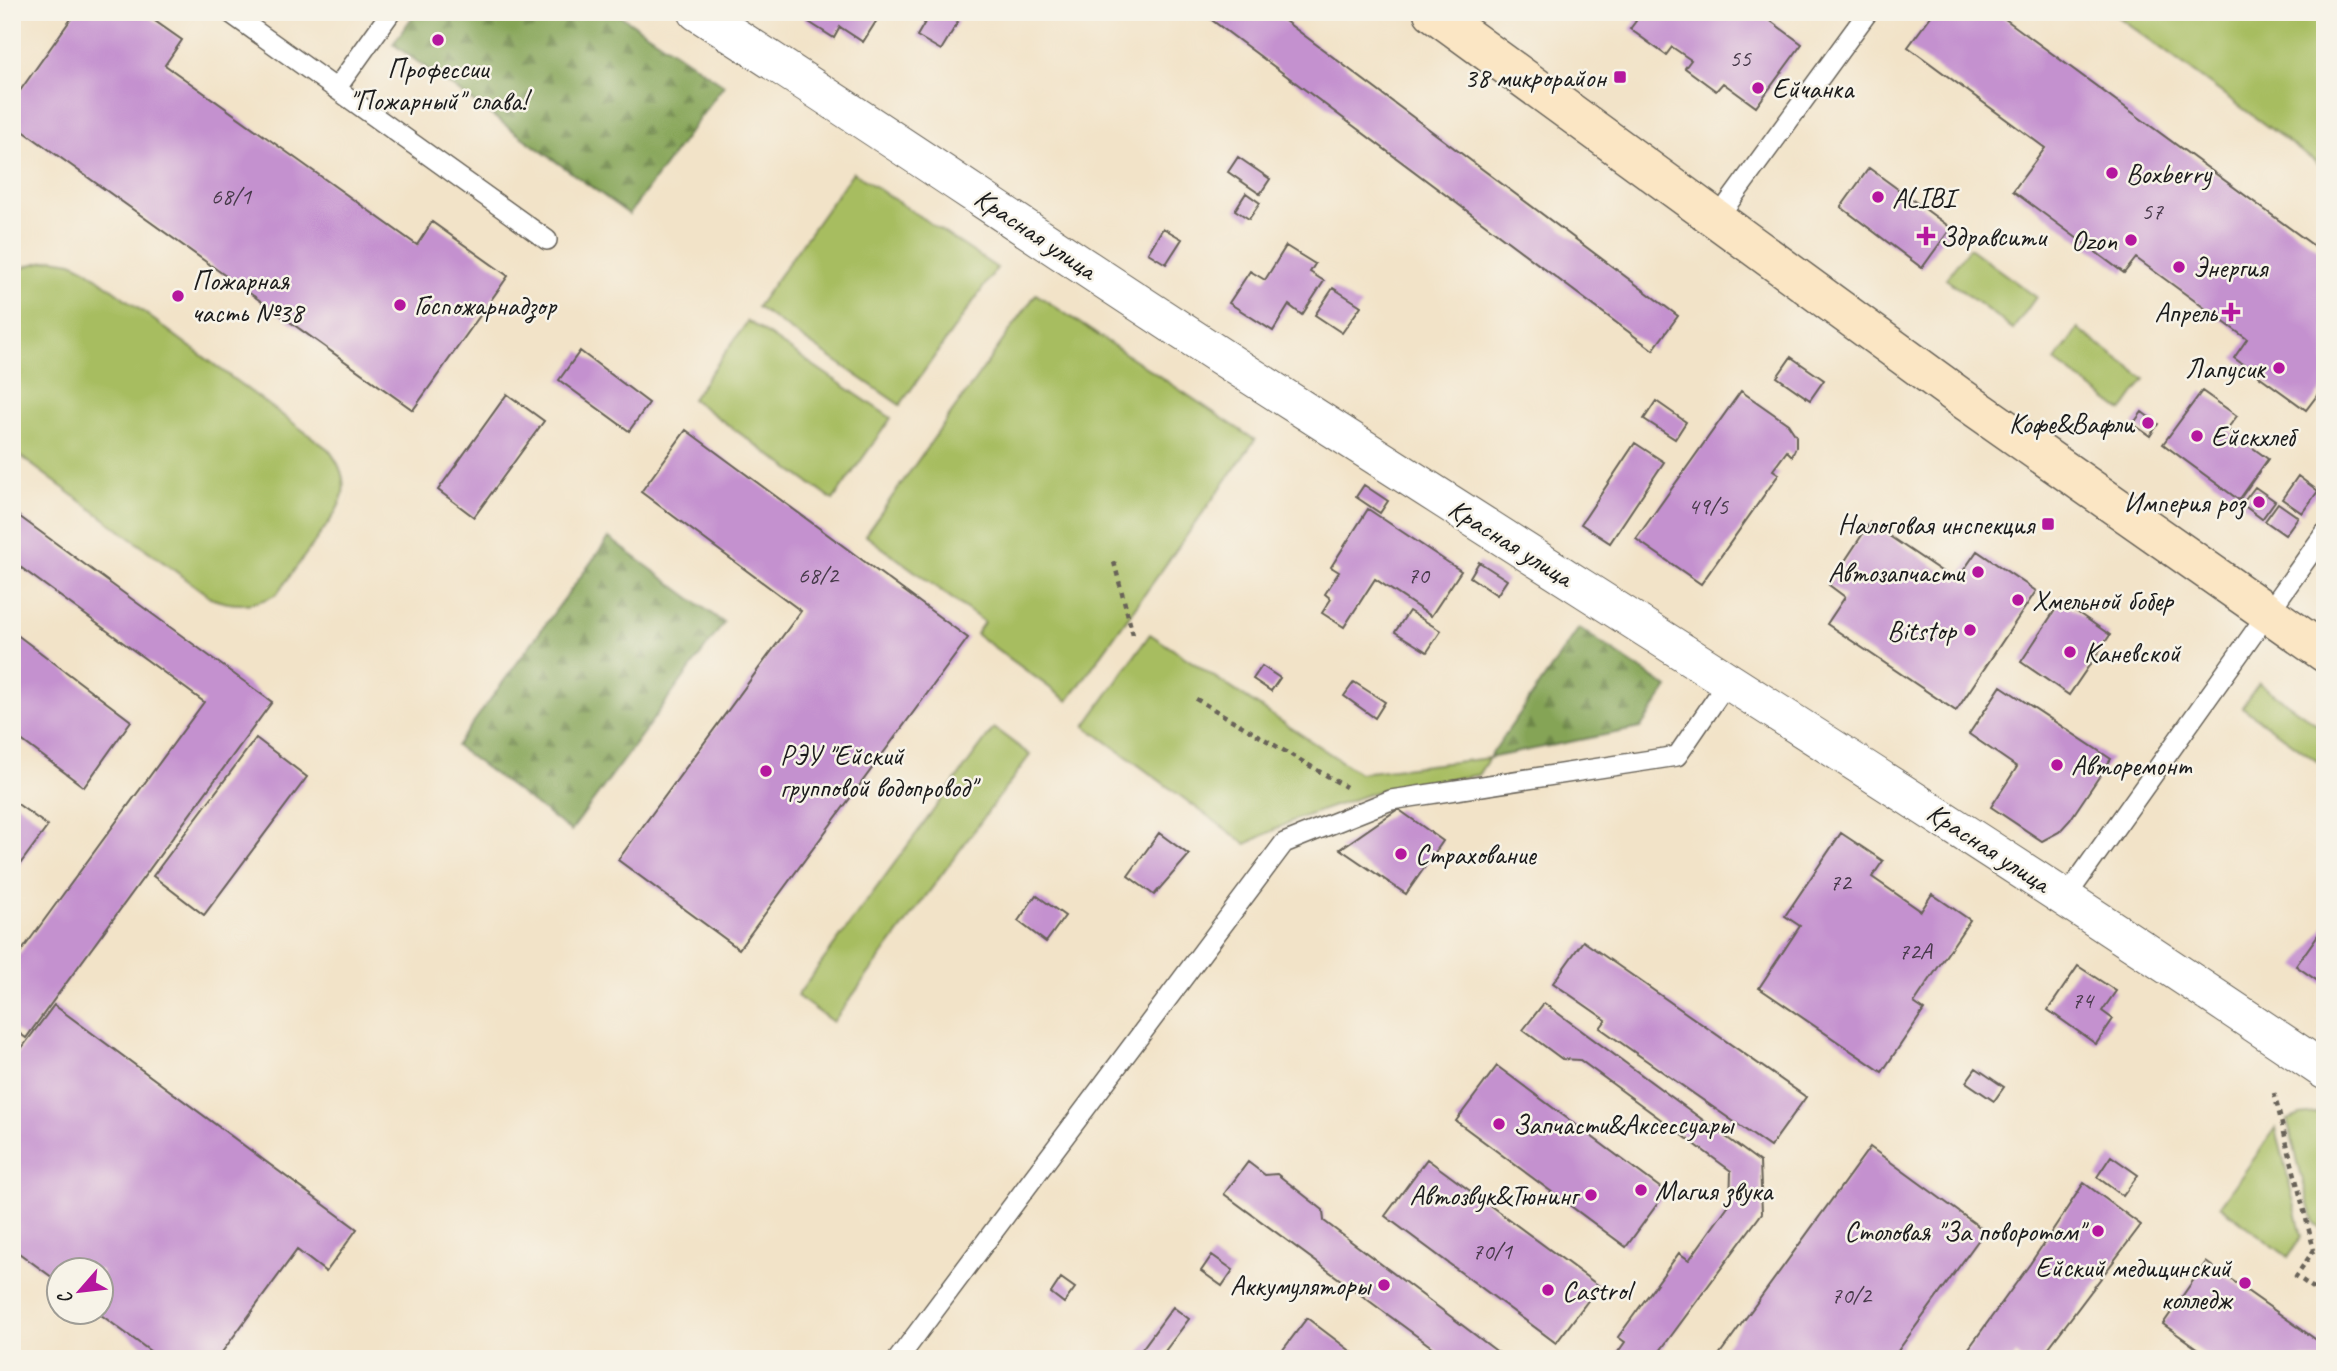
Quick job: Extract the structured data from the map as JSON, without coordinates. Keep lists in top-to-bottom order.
{
  "streets": {
    "street": ["Красная улица"]
  },
  "places": {
    "other": [
      "Профессии \"Пожарный\" слава!",
      "Ейчанка",
      "Boxberry",
      "ALIBI",
      "Ozon",
      "Энергия",
      "Пожарная часть №38",
      "Госпожарнадзор",
      "Лапусик",
      "Кофе&Вафли",
      "Ейскхлеб",
      "Империя роз",
      "Автозапчасти",
      "Хмельной бобер",
      "Bitstop",
      "Каневской",
      "Авторемонт",
      "РЭУ \"Ейский групповой водопровод\"",
      "Страхование",
      "Запчасти&Аксессуары",
      "Магия звука",
      "Автозвук&Тюнинг",
      "Столовая \"За поворотом\"",
      "Ейский медицинский колледж",
      "Аккумуляторы",
      "Castrol"
    ],
    "transit": ["38 микрорайон", "Налоговая инспекция"],
    "health": ["Здравсити", "Апрель"]
  },
  "house_numbers": [
    "55",
    "68/1",
    "57",
    "49/5",
    "68/2",
    "70",
    "72",
    "72А",
    "74",
    "70/1",
    "70/2"
  ],
  "north": "bottom left"
}
